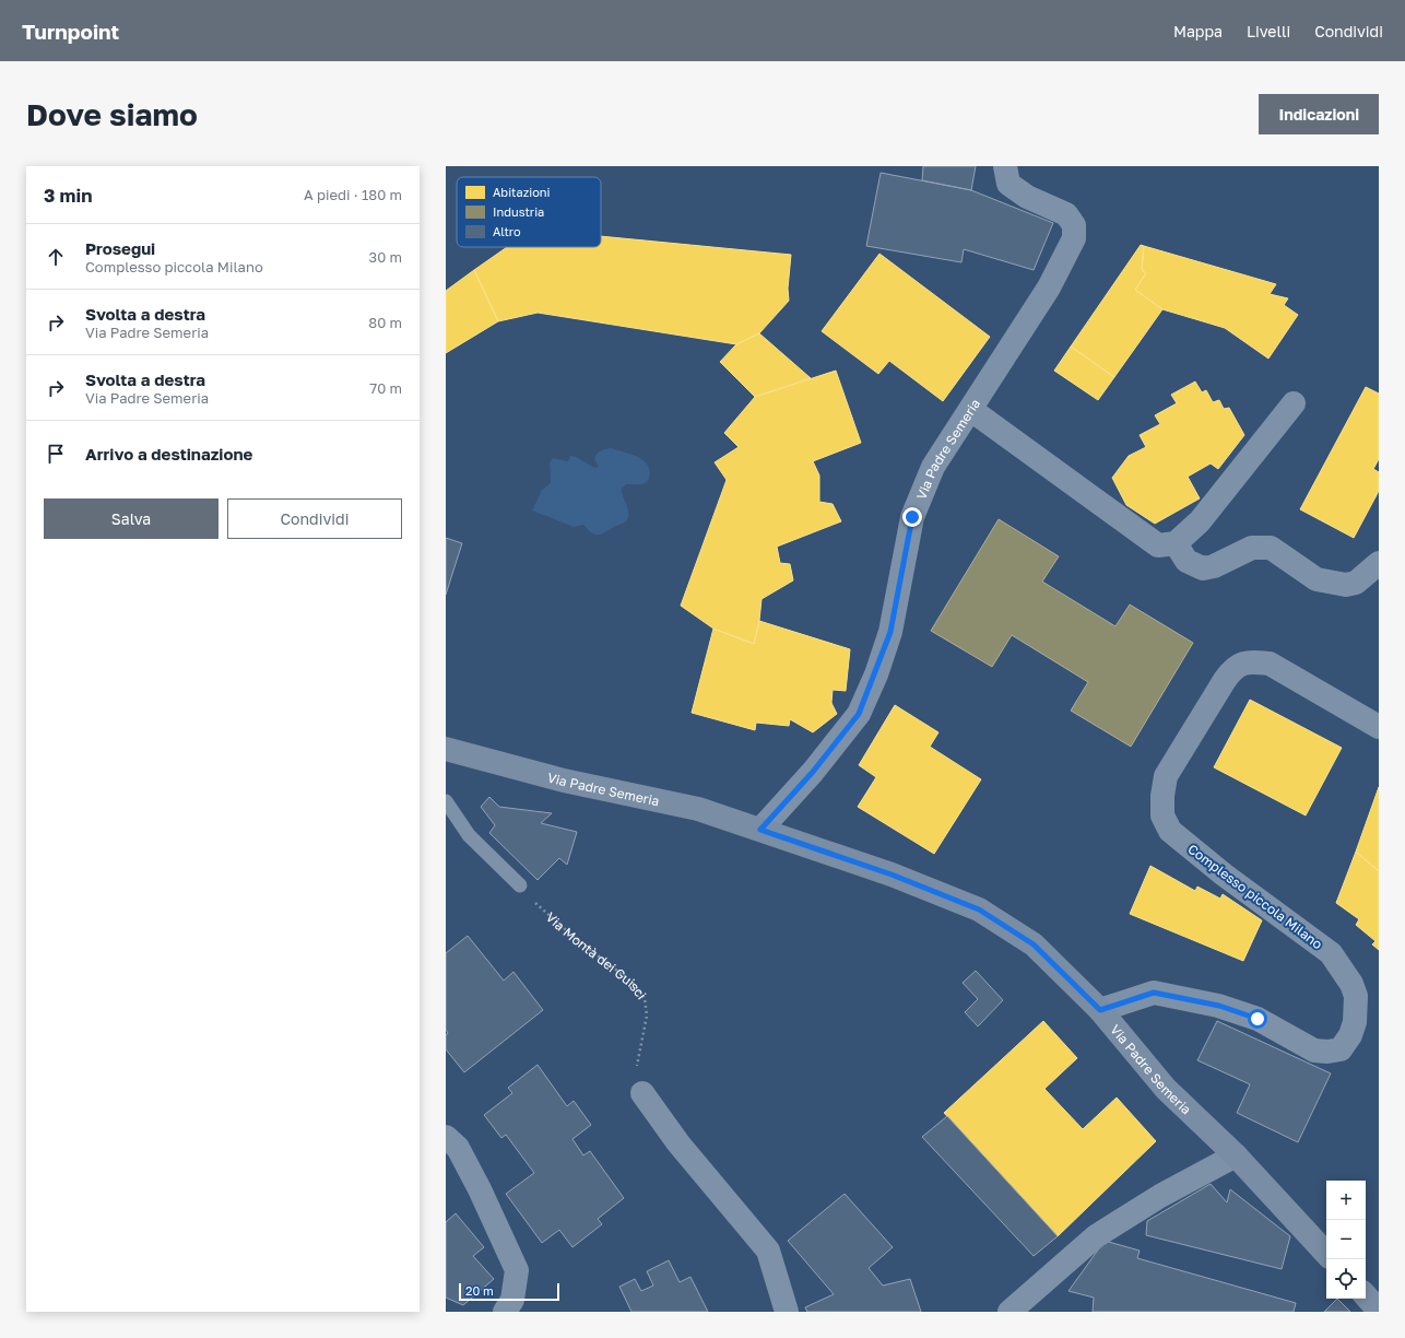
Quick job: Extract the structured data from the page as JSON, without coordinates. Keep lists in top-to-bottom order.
{
  "streets": {
    "main road": ["Via Padre Semeria"],
    "street": ["Complesso piccola Milano"],
    "path": ["Via Montà dei Guisci"]
  },
  "crossings": [
    ["Via Padre Semeria", "Complesso piccola Milano"]
  ],
  "legend": ["Abitazioni", "Industria", "Altro"],
  "scale_bar": "20 m",
  "page": {
    "header": "Turnpoint",
    "nav": ["Mappa", "Livelli", "Condividi"],
    "buttons": [
      "Indicazioni",
      ["Salva", "Condividi"]
    ],
    "title": "Dove siamo",
    "heading": ["3 min", "A piedi · 180 m"],
    "list": [
      ["Prosegui", "Complesso piccola Milano", "30 m"],
      ["Svolta a destra", "Via Padre Semeria", "80 m"],
      ["Svolta a destra", "Via Padre Semeria", "70 m"],
      "Arrivo a destinazione"
    ],
    "map_buttons": ["+", "−"],
    "scale": "20 m"
  }
}
